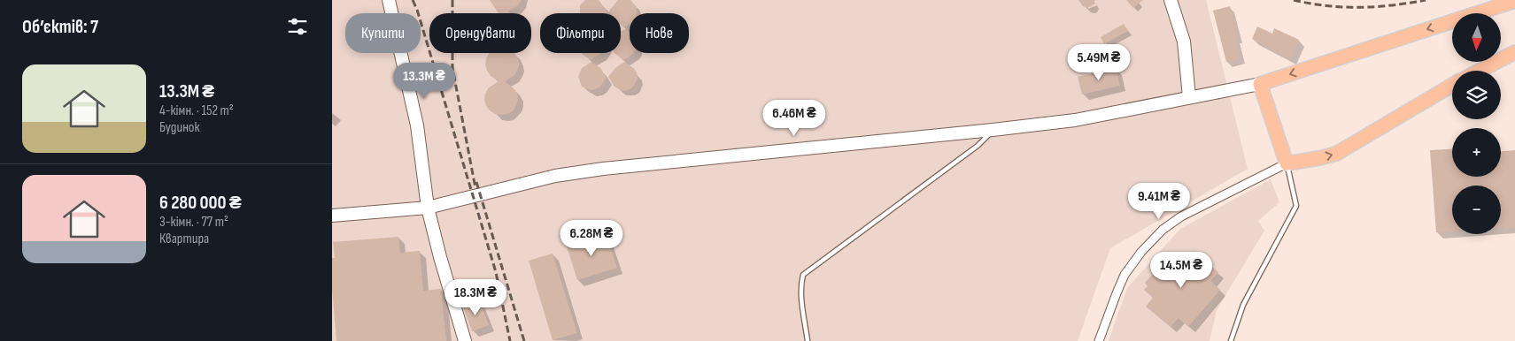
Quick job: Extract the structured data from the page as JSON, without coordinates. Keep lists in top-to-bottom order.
{
  "north": "bottom",
  "page": {
    "heading": "Об’єктів: 7",
    "map_buttons": ["+", "−"],
    "chip": [
      "Купити",
      "Орендувати",
      "Фільтри",
      "Нове"
    ],
    "price": [
      "5.49M ₴",
      "13.3M ₴",
      "6.46M ₴",
      "9.41M ₴",
      "6.28M ₴",
      "14.5M ₴",
      "18.3M ₴"
    ],
    "list": [
      {
        "name": "13.3M ₴",
        "note": "4-кімн. · 152 m² · Будинок"
      },
      {
        "name": "6 280 000 ₴",
        "note": "3-кімн. · 77 m² · Квартира"
      }
    ]
  }
}
